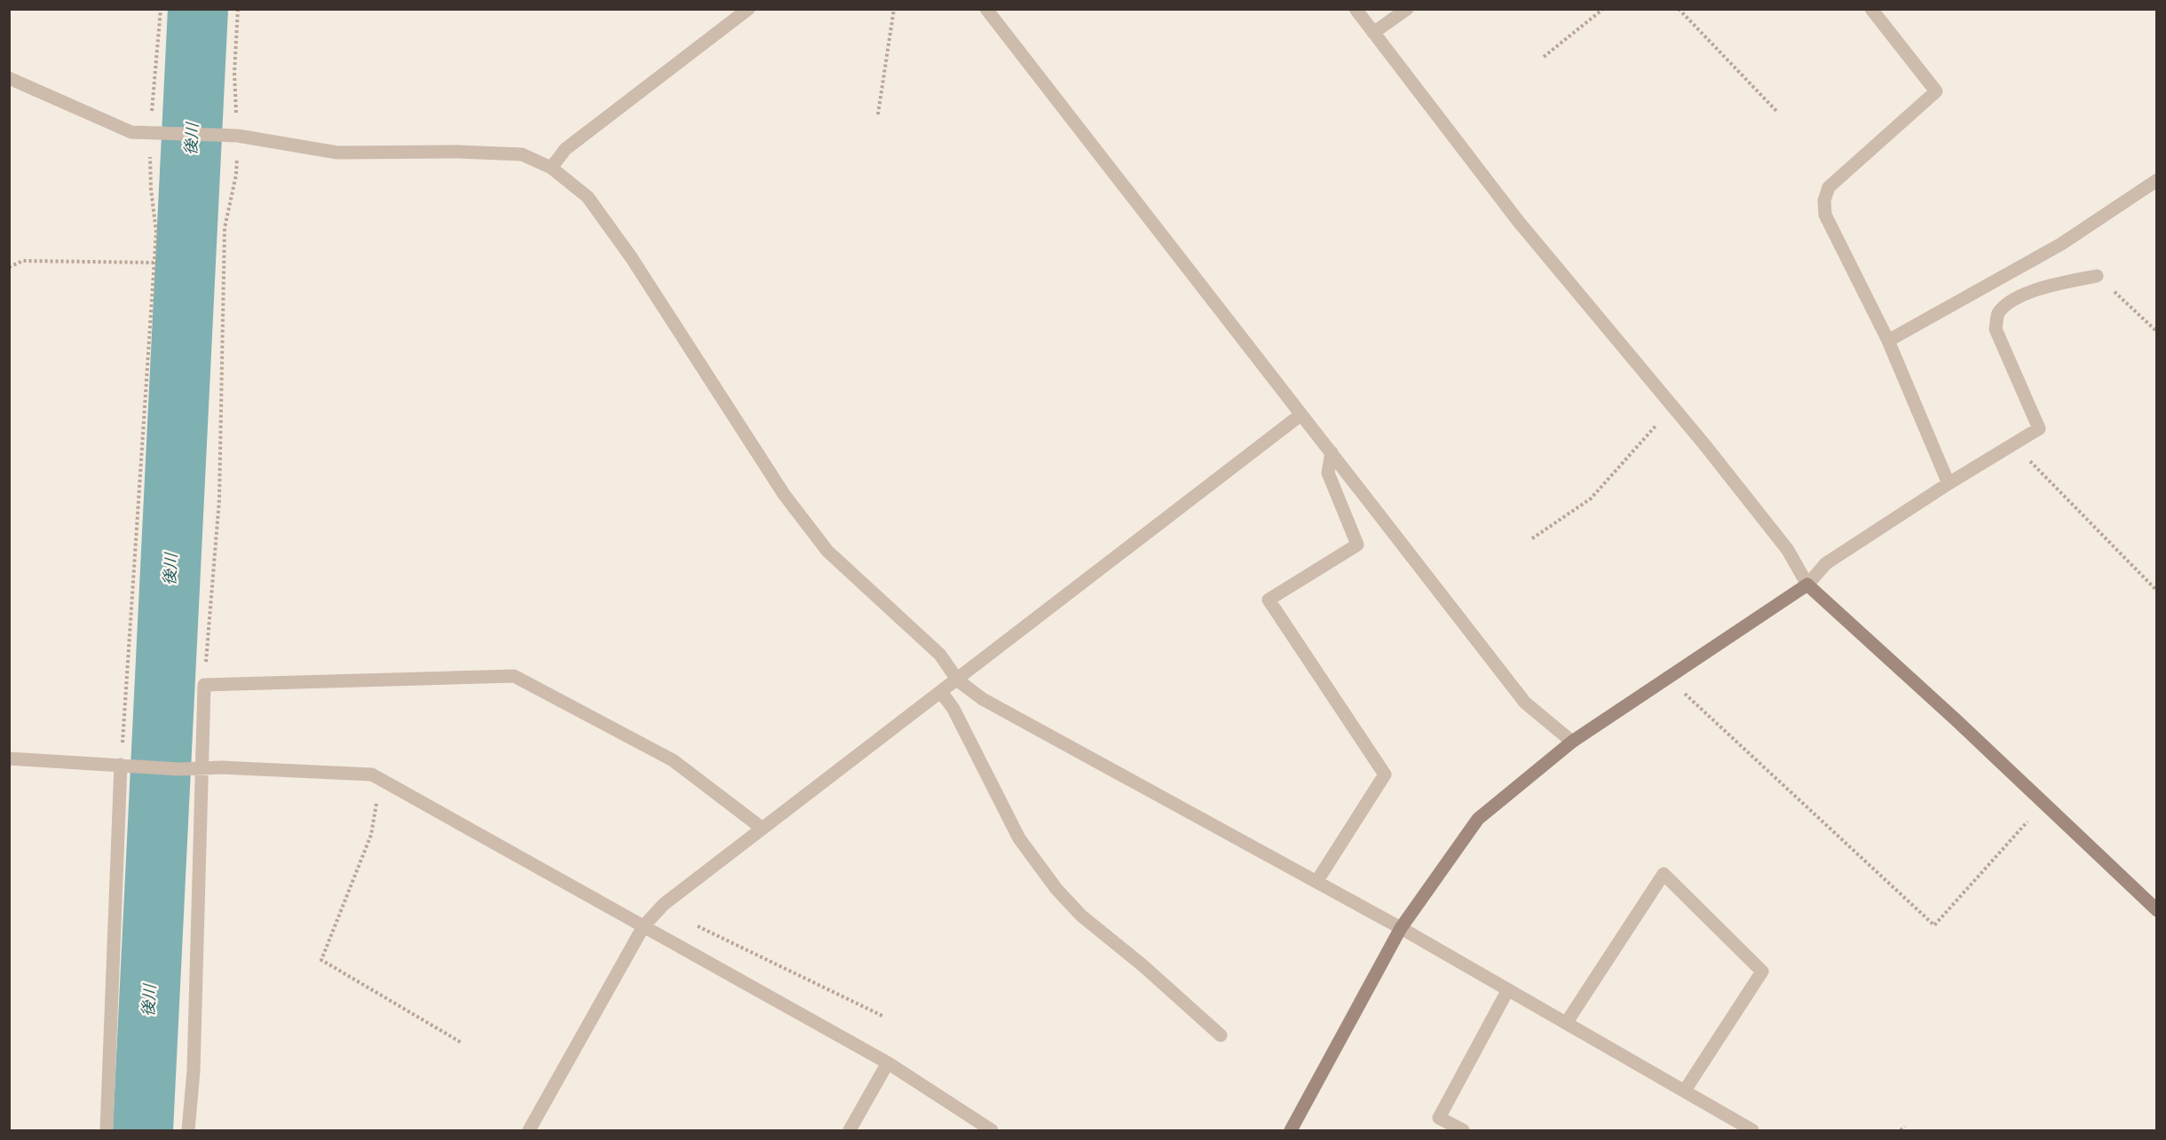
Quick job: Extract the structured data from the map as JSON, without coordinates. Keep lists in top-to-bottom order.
{
  "water": ["後川"]
}
